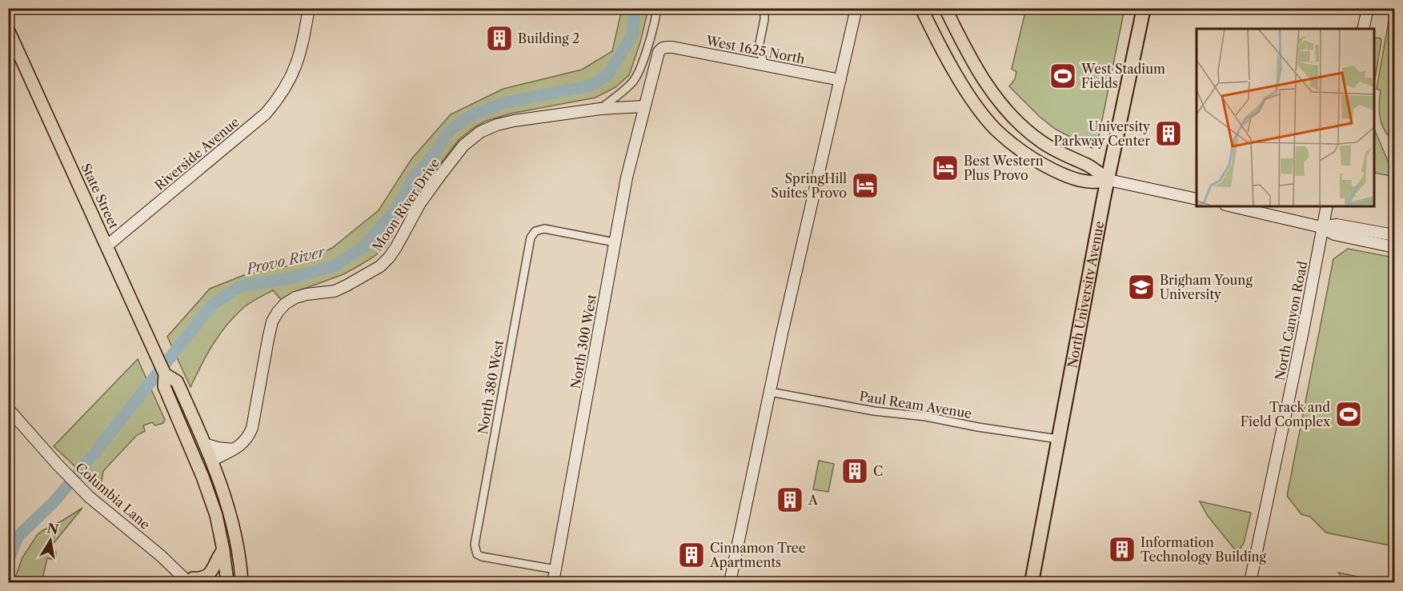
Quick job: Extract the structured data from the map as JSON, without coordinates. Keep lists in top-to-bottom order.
{
  "streets": {
    "highway": ["North University Avenue"],
    "main road": ["State Street"],
    "street": [
      "West 1625 North",
      "Riverside Avenue",
      "Moon River Drive",
      "North Canyon Road",
      "North 300 West",
      "North 380 West",
      "Paul Ream Avenue",
      "Columbia Lane"
    ]
  },
  "crossings": [
    ["West 1625 North", "North 300 West"],
    ["Riverside Avenue", "State Street"],
    ["State Street", "Moon River Drive"],
    ["North University Avenue", "Paul Ream Avenue"],
    ["North 300 West", "North 380 West"]
  ],
  "water": ["Provo River"],
  "places": {
    "building": [
      "Building 2",
      "University Parkway Center",
      "C",
      "A",
      "Information Technology Building",
      "Cinnamon Tree Apartments"
    ],
    "sports": ["West Stadium Fields", "Track and Field Complex"],
    "hotel": ["Best Western Plus Provo", "SpringHill Suites Provo"],
    "school or university": ["Brigham Young University"]
  },
  "north": "top"
}
